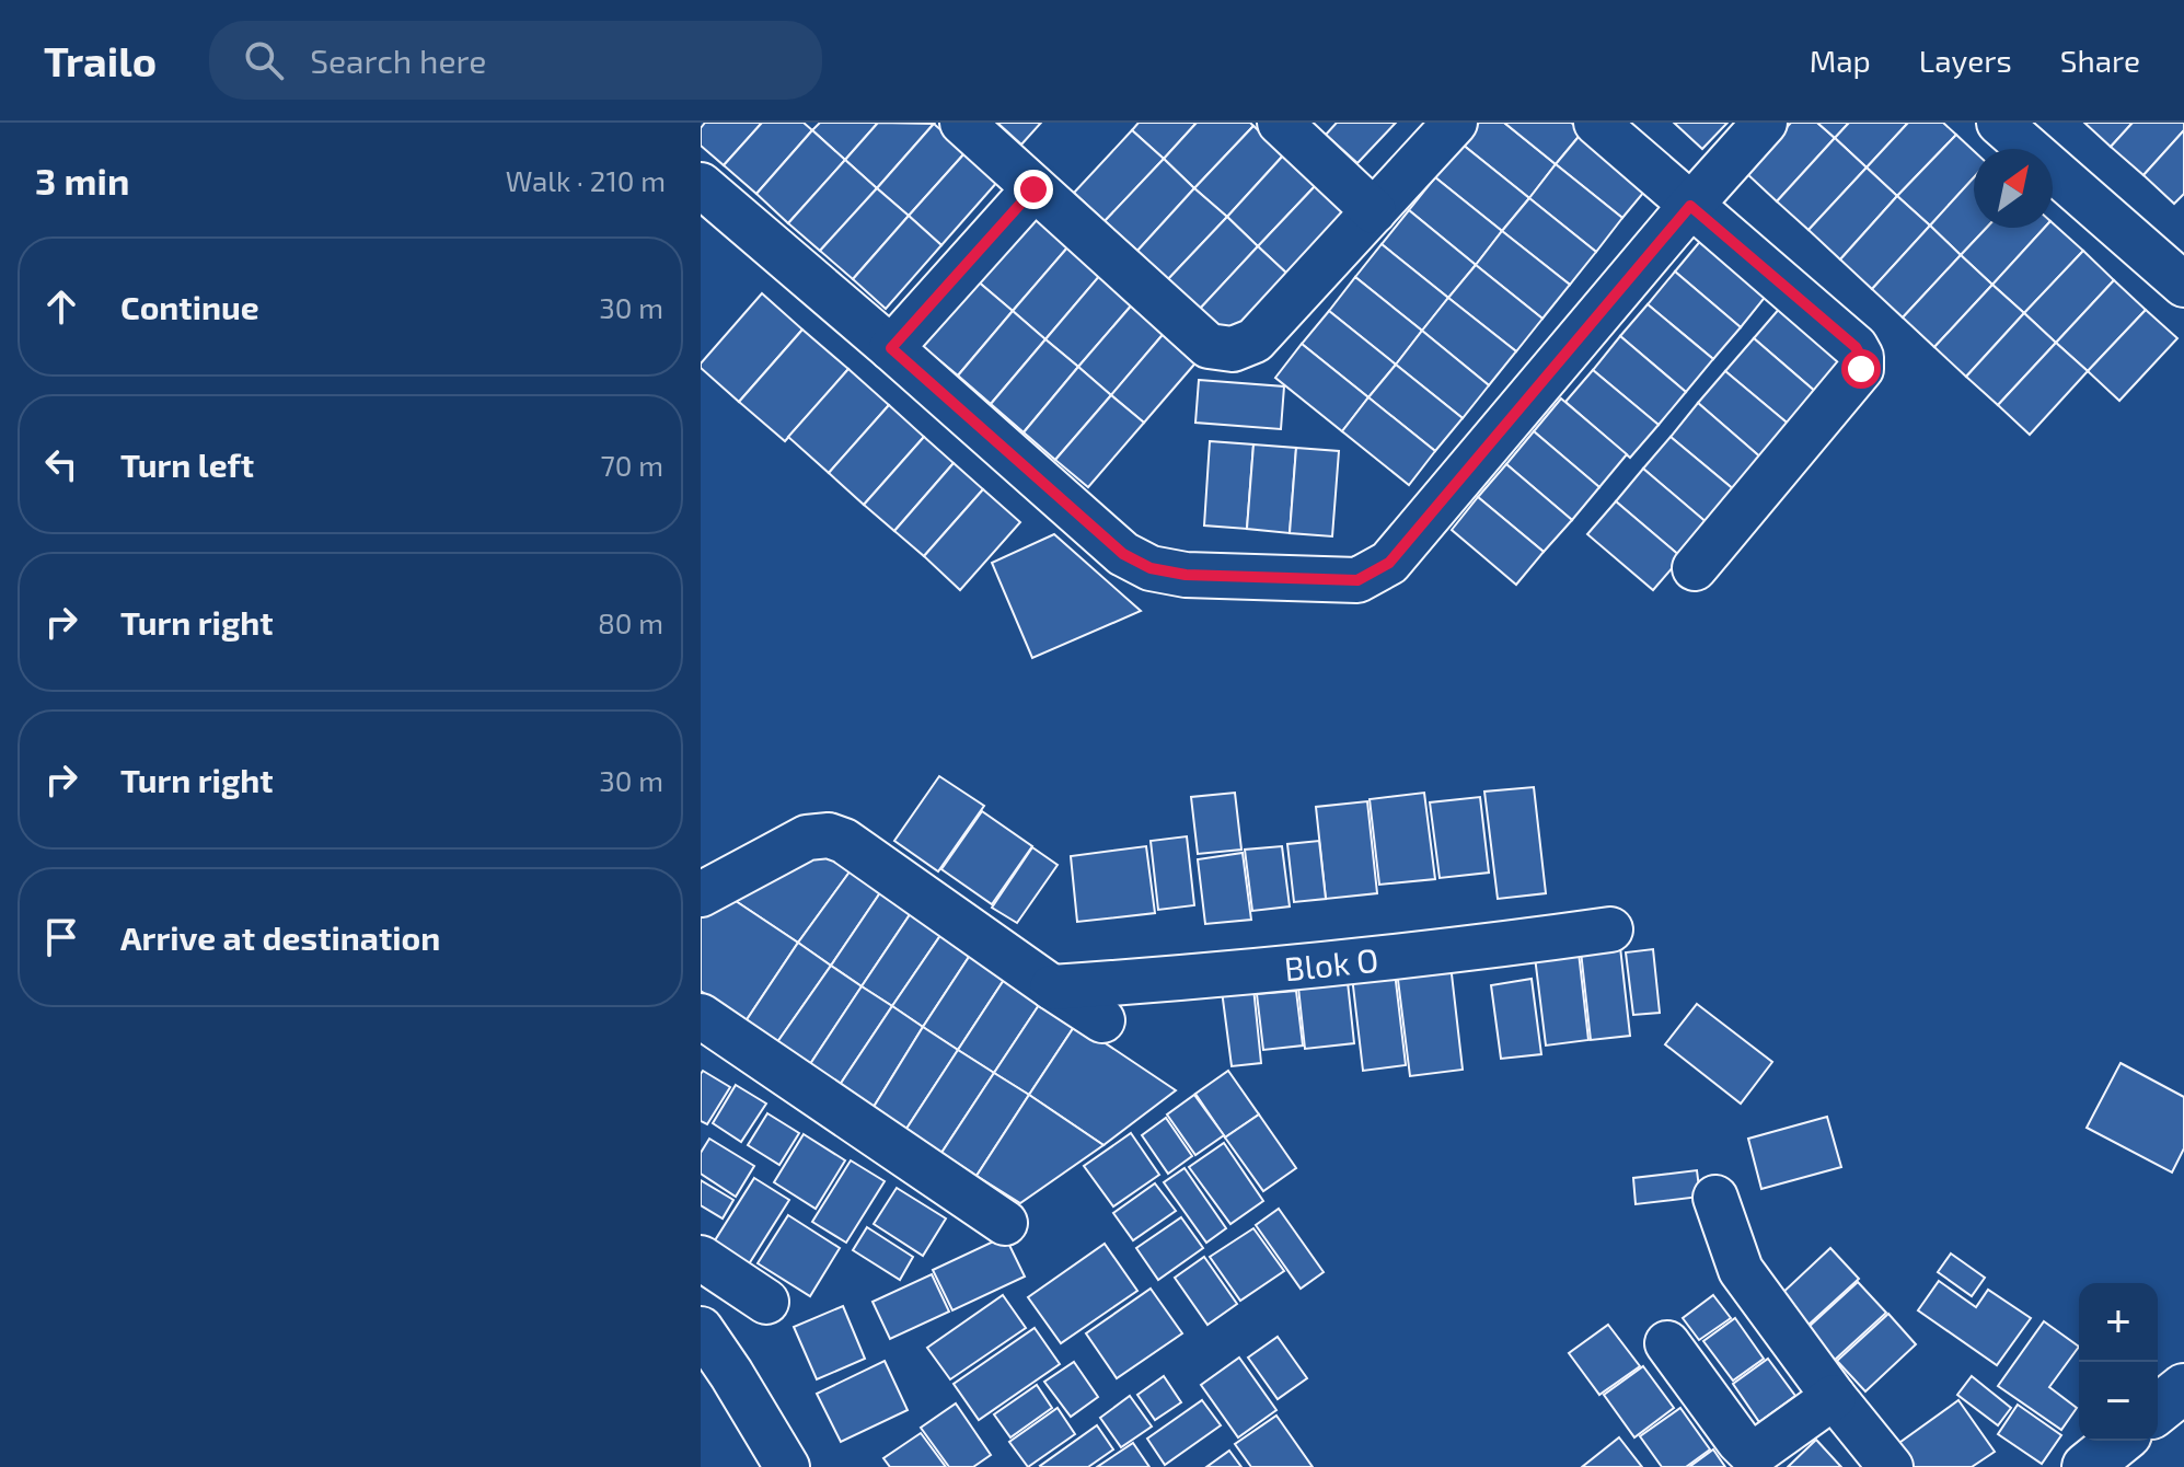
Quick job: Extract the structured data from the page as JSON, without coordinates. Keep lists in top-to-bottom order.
{
  "streets": {
    "street": ["Blok O"]
  },
  "north": "top right",
  "page": {
    "header": "Trailo",
    "search": "Search here",
    "nav": ["Map", "Layers", "Share"],
    "heading": ["3 min", "Walk · 210 m"],
    "list": [
      ["Continue", "30 m"],
      ["Turn left", "70 m"],
      ["Turn right", "80 m"],
      ["Turn right", "30 m"],
      "Arrive at destination"
    ],
    "map_buttons": ["+", "−"]
  }
}
